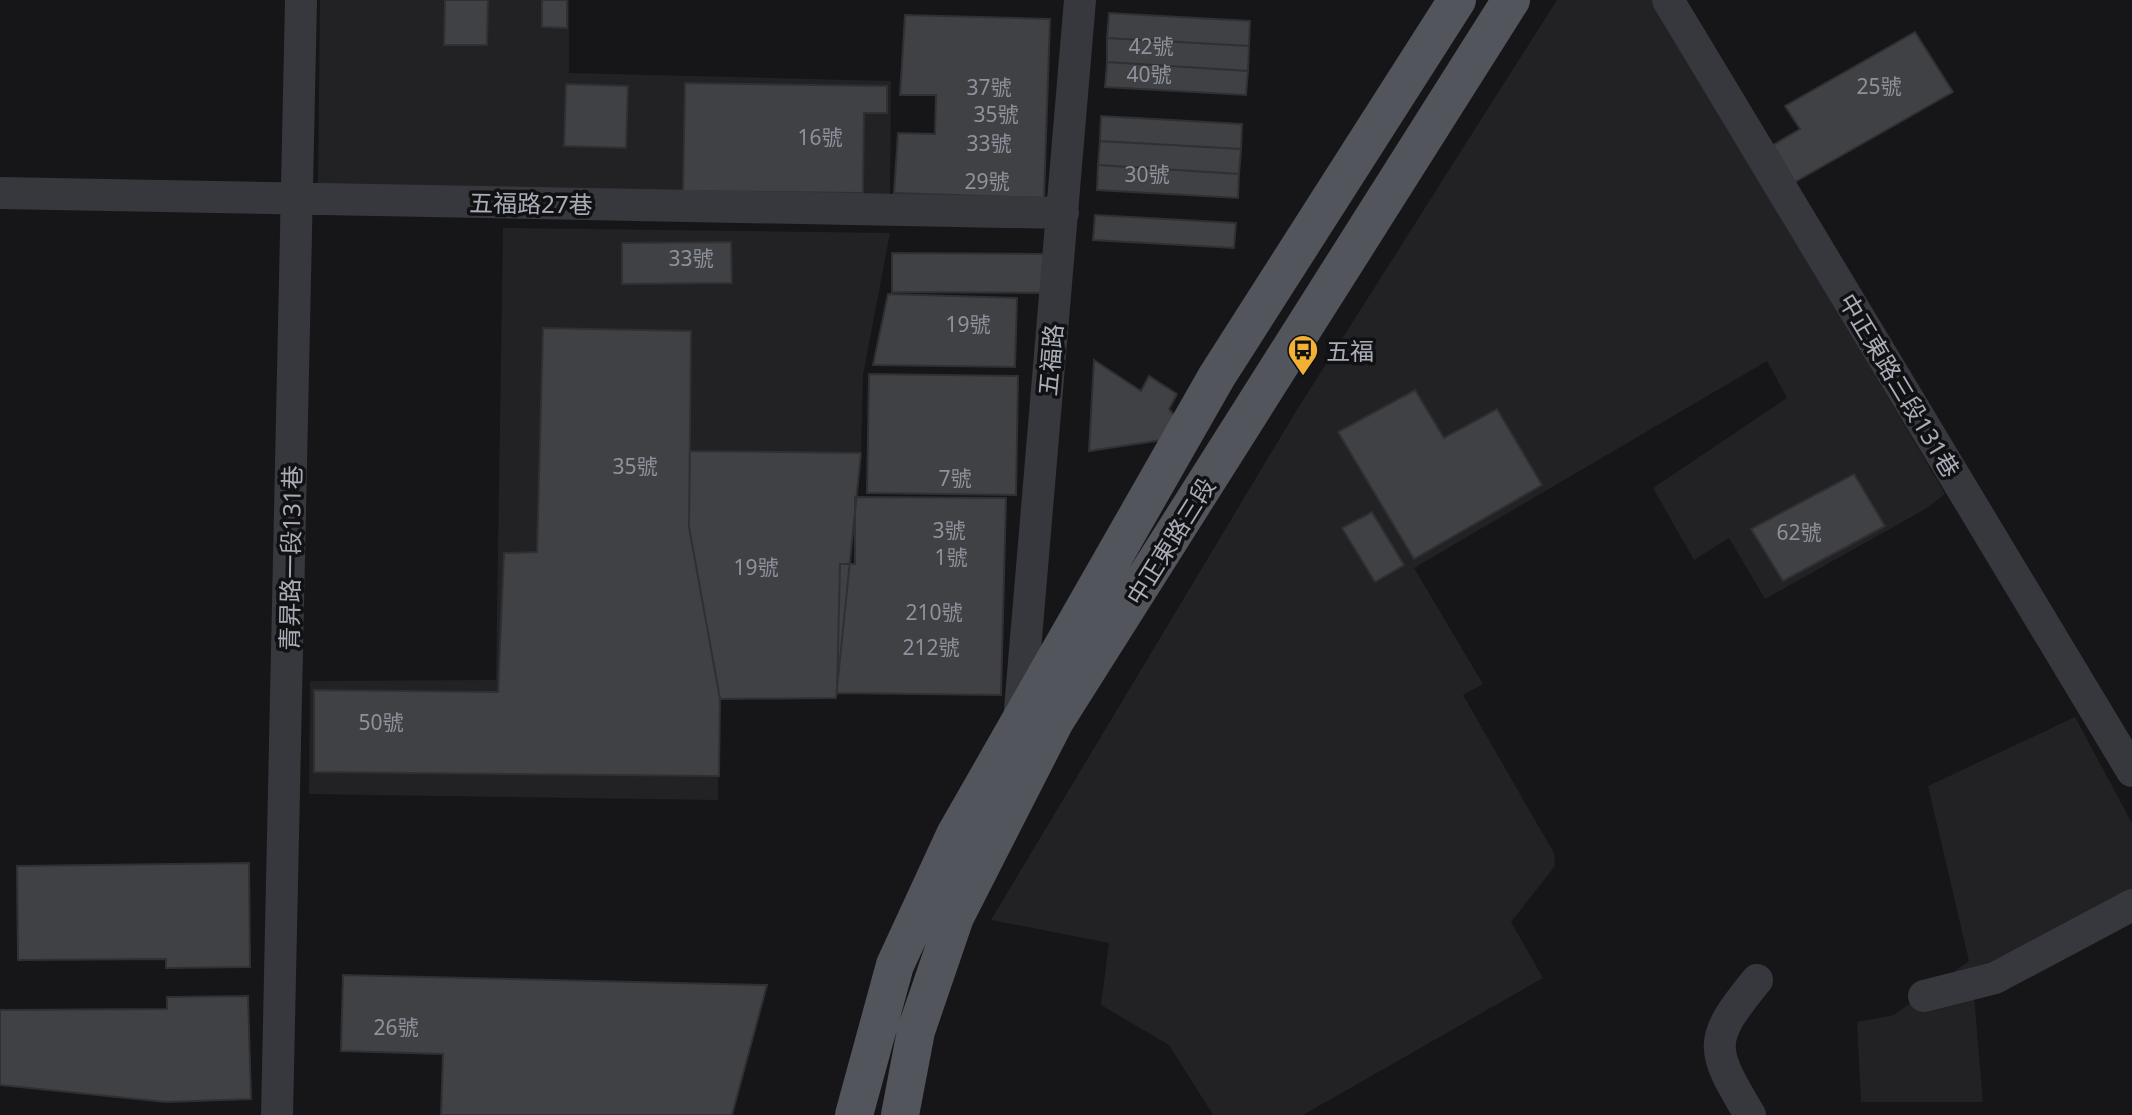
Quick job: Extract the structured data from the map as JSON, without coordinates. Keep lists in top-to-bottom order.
{
  "streets": {
    "main road": ["中正東路三段"],
    "street": [
      "五福路27巷",
      "五福路",
      "中正東路三段131巷",
      "青昇路一段131巷"
    ]
  },
  "crossings": [
    ["五福路27巷", "五福路"],
    ["五福路27巷", "青昇路一段131巷"],
    ["五福路", "中正東路三段"]
  ],
  "places": {
    "bus stop": ["五福"]
  },
  "house_numbers": [
    "42號",
    "40號",
    "25號",
    "37號",
    "35號",
    "16號",
    "33號",
    "30號",
    "29號",
    "33號",
    "19號",
    "35號",
    "7號",
    "3號",
    "62號",
    "1號",
    "19號",
    "210號",
    "212號",
    "50號",
    "26號"
  ]
}
